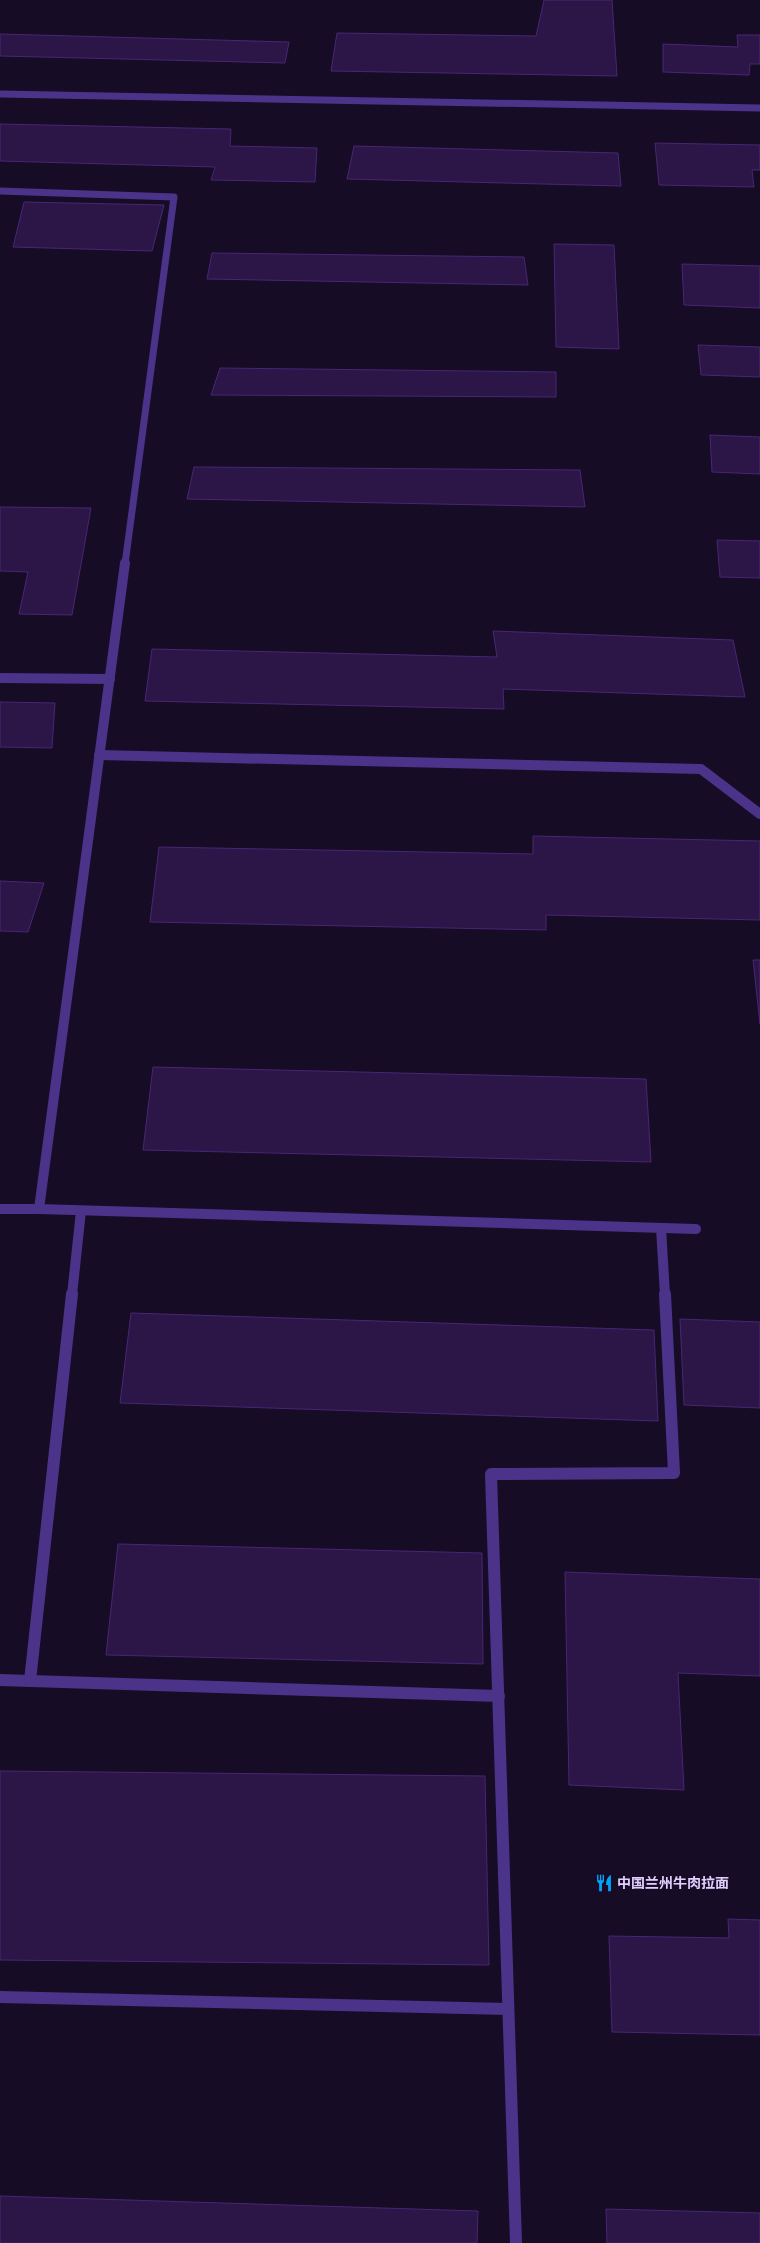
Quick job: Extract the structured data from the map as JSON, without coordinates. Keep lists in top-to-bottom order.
{
  "places": {
    "restaurant": ["中国兰州牛肉拉面"]
  }
}
